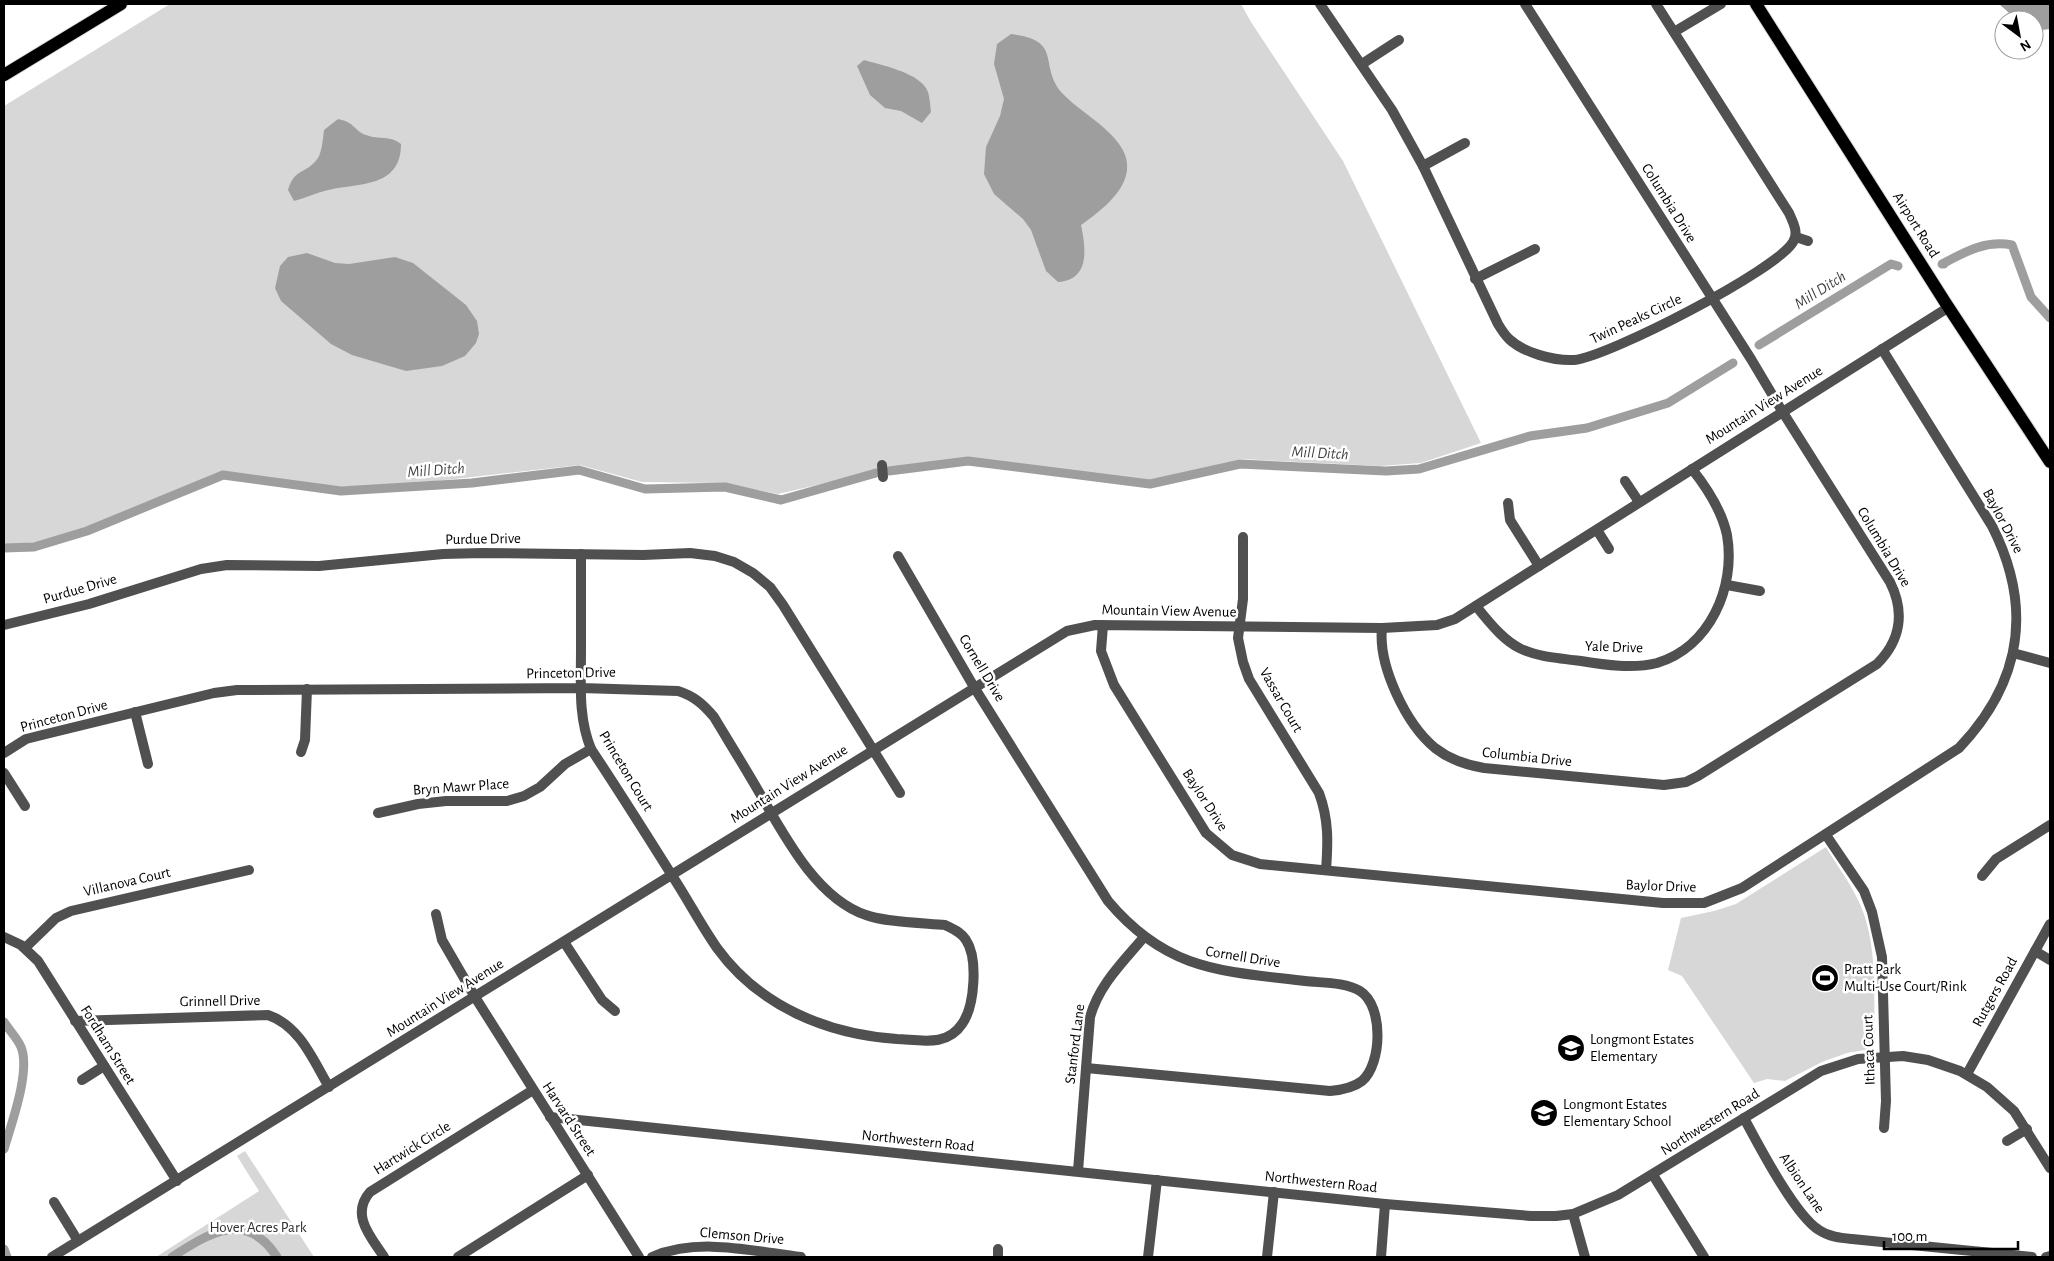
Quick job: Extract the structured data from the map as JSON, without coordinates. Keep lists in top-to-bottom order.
{
  "streets": {
    "main road": ["Airport Road"],
    "street": [
      "Columbia Drive",
      "Twin Peaks Circle",
      "Mountain View Avenue",
      "Baylor Drive",
      "Purdue Drive",
      "Yale Drive",
      "Cornell Drive",
      "Princeton Drive",
      "Vassar Court",
      "Princeton Court",
      "Bryn Mawr Place",
      "Villanova Court",
      "Rutgers Road",
      "Grinnell Drive",
      "Stanford Lane",
      "Fordham Street",
      "Ithaca Court",
      "Harvard Street",
      "Northwestern Road",
      "Hartwick Circle",
      "Albion Lane",
      "Clemson Drive"
    ]
  },
  "crossings": [
    ["Columbia Drive", "Twin Peaks Circle"],
    ["Columbia Drive", "Mountain View Avenue"],
    ["Airport Road", "Mountain View Avenue"],
    ["Mountain View Avenue", "Baylor Drive"],
    ["Mountain View Avenue", "Purdue Drive"],
    ["Mountain View Avenue", "Yale Drive"],
    ["Mountain View Avenue", "Cornell Drive"],
    ["Mountain View Avenue", "Princeton Drive"],
    ["Mountain View Avenue", "Vassar Court"],
    ["Mountain View Avenue", "Princeton Court"],
    ["Mountain View Avenue", "Grinnell Drive"],
    ["Mountain View Avenue", "Fordham Street"],
    ["Mountain View Avenue", "Harvard Street"],
    ["Baylor Drive", "Vassar Court"],
    ["Baylor Drive", "Ithaca Court"],
    ["Purdue Drive", "Princeton Court"],
    ["Cornell Drive", "Stanford Lane"],
    ["Princeton Drive", "Princeton Court"],
    ["Princeton Court", "Bryn Mawr Place"],
    ["Villanova Court", "Fordham Street"],
    ["Rutgers Road", "Northwestern Road"],
    ["Grinnell Drive", "Fordham Street"],
    ["Stanford Lane", "Northwestern Road"],
    ["Ithaca Court", "Northwestern Road"],
    ["Harvard Street", "Northwestern Road"],
    ["Harvard Street", "Hartwick Circle"],
    ["Northwestern Road", "Albion Lane"]
  ],
  "water": ["Mill Ditch"],
  "parks": ["Hover Acres Park"],
  "places": {
    "sports": ["Pratt Park Multi-Use Court/Rink"],
    "school or university": ["Longmont Estates Elementary", "Longmont Estates Elementary School"]
  },
  "scale_bar": "100 m",
  "north": "bottom right"
}
